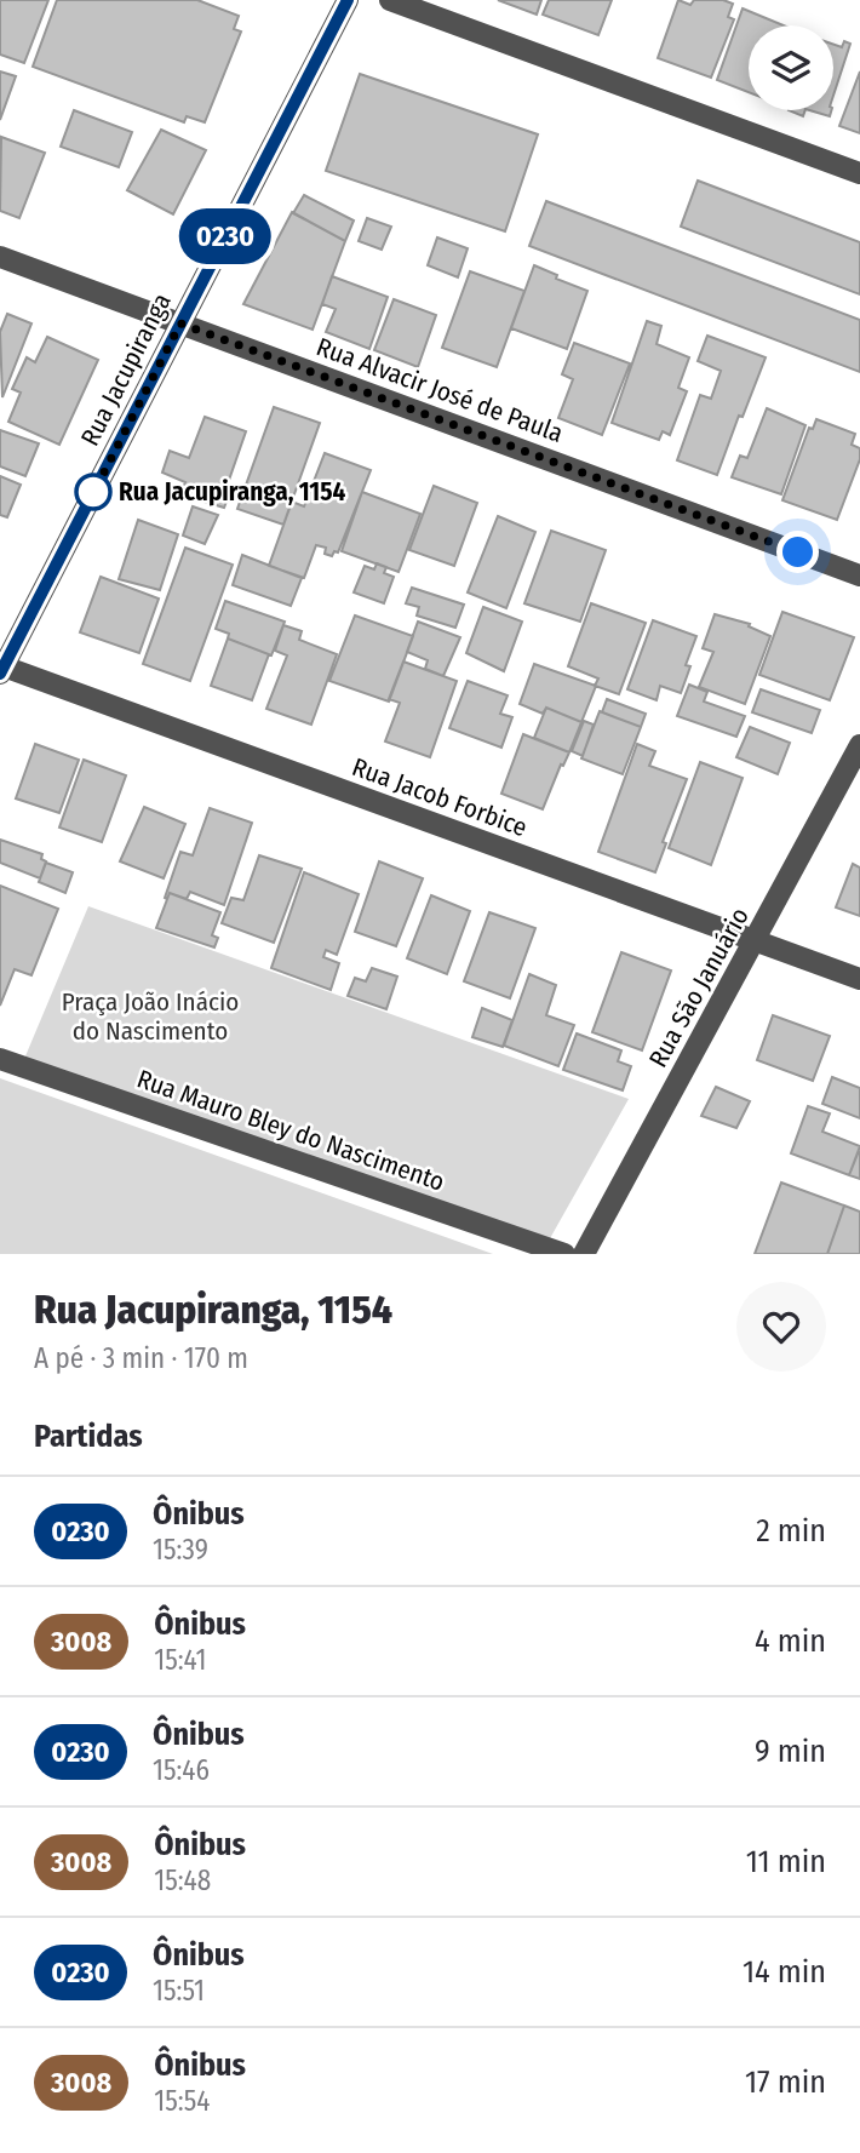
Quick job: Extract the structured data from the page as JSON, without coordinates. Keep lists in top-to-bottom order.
{
  "streets": {
    "street": [
      "Rua Jacupiranga",
      "Rua Alvacir José de Paula",
      "Rua Jacob Forbice",
      "Rua São Januário",
      "Rua Mauro Bley do Nascimento"
    ]
  },
  "crossings": [
    ["Rua Jacupiranga", "Rua Alvacir José de Paula"],
    ["Rua Jacupiranga", "Rua Jacob Forbice"],
    ["Rua Jacob Forbice", "Rua São Januário"]
  ],
  "parks": ["Praça João Inácio do Nascimento"],
  "places": ["Rua Jacupiranga, 1154"],
  "lines": ["bus line 0230"],
  "page": {
    "on_map": "0230",
    "heading": [
      ["Rua Jacupiranga, 1154", "A pé · 3 min · 170 m"],
      "Partidas"
    ],
    "list": [
      {
        "mark": "0230",
        "name": "Ônibus",
        "note": "15:39",
        "value": "2 min"
      },
      {
        "mark": "3008",
        "name": "Ônibus",
        "note": "15:41",
        "value": "4 min"
      },
      {
        "mark": "0230",
        "name": "Ônibus",
        "note": "15:46",
        "value": "9 min"
      },
      {
        "mark": "3008",
        "name": "Ônibus",
        "note": "15:48",
        "value": "11 min"
      },
      {
        "mark": "0230",
        "name": "Ônibus",
        "note": "15:51",
        "value": "14 min"
      },
      {
        "mark": "3008",
        "name": "Ônibus",
        "note": "15:54",
        "value": "17 min"
      }
    ]
  }
}
